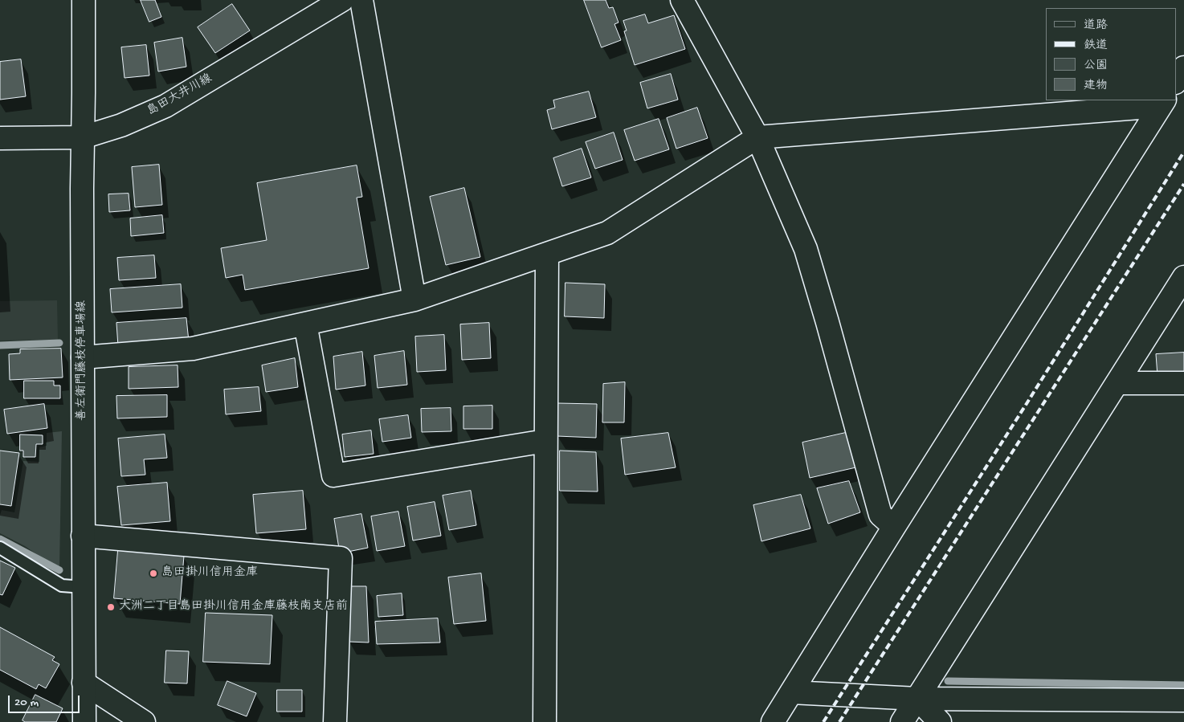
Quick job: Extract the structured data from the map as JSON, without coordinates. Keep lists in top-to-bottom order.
{
  "streets": {
    "street": ["島田大井川線", "善左衛門藤枝停車場線"]
  },
  "crossings": [
    ["島田大井川線", "善左衛門藤枝停車場線"]
  ],
  "places": ["島田掛川信用金庫", "大洲二丁目島田掛川信用金庫藤枝南支店前"],
  "legend": [
    "道路",
    "鉄道",
    "公園",
    "建物"
  ],
  "scale_bar": "20 m"
}
